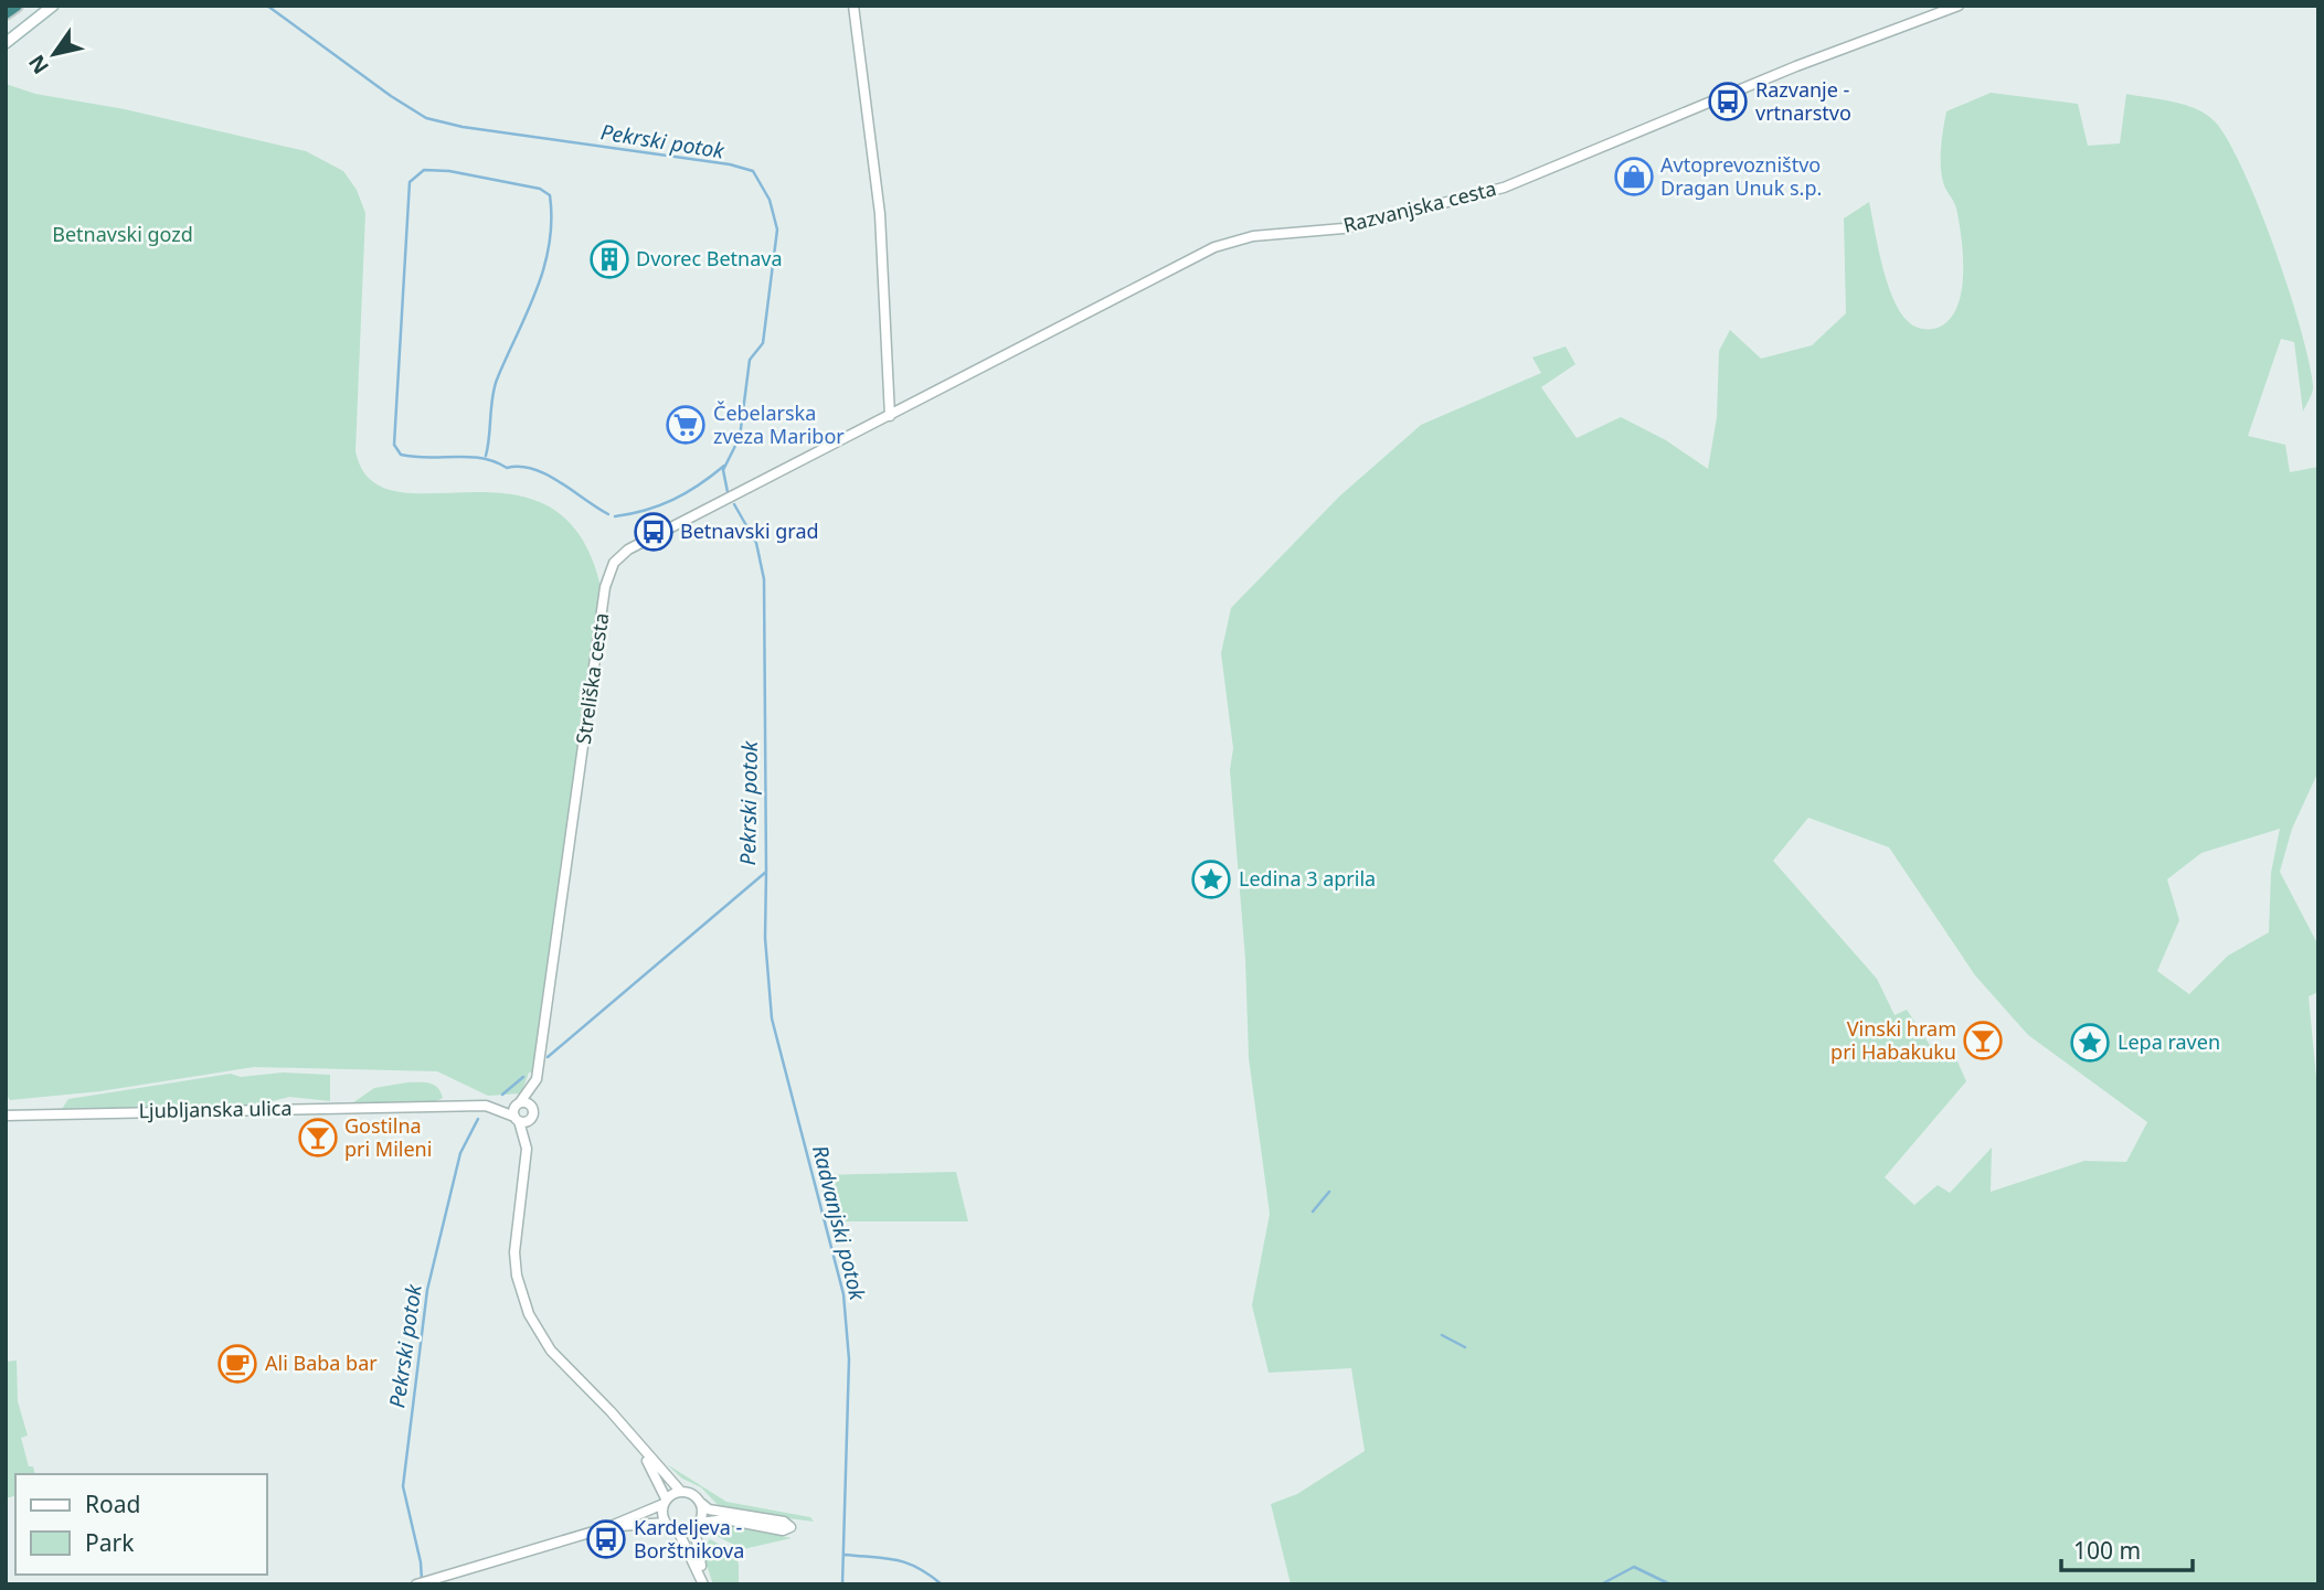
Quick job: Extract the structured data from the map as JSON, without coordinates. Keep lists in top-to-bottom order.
{
  "streets": {
    "street": ["Razvanjska cesta", "Streliška cesta", "Ljubljanska ulica"]
  },
  "crossings": [
    ["Razvanjska cesta", "Streliška cesta"]
  ],
  "water": ["Pekrski potok", "Radvanjski potok"],
  "parks": ["Betnavski gozd"],
  "places": {
    "bus stop": ["Razvanje - vrtnarstvo", "Betnavski grad", "Kardeljeva - Borštnikova"],
    "shop": ["Avtoprevozništvo Dragan Unuk s.p."],
    "building": ["Dvorec Betnava"],
    "supermarket": ["Čebelarska zveza Maribor"],
    "place": ["Ledina 3 aprila", "Lepa raven"],
    "bar": ["Vinski hram pri Habakuku", "Gostilna pri Mileni"],
    "cafe": ["Ali Baba bar"]
  },
  "legend": ["Road", "Park"],
  "scale_bar": "100 m",
  "north": "bottom left"
}
